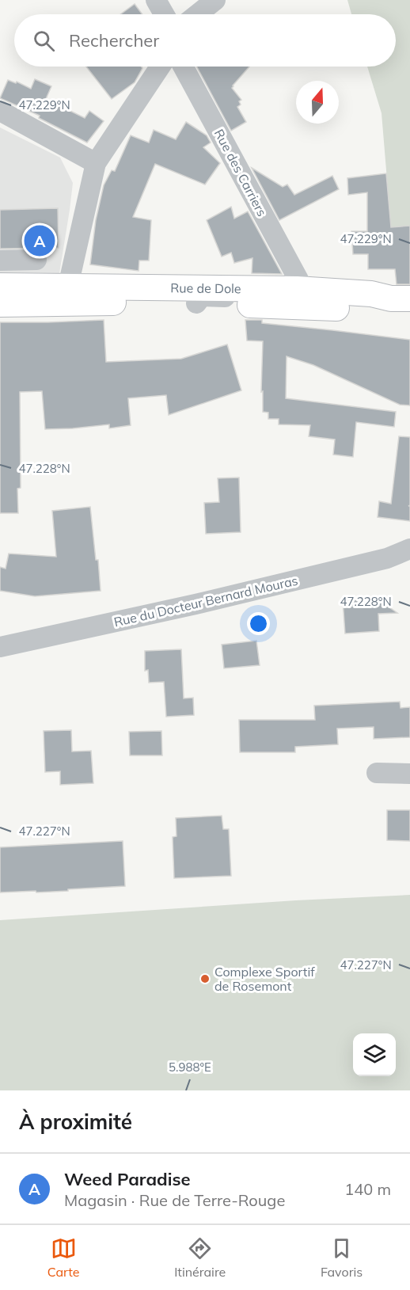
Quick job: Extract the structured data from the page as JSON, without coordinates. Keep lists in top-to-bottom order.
{
  "streets": {
    "main road": ["Rue de Dole"],
    "street": ["Rue des Carriers", "Rue du Docteur Bernard Mouras"]
  },
  "crossings": [
    ["Rue des Carriers", "Rue de Dole"]
  ],
  "places": ["Complexe Sportif de Rosemont"],
  "north": "top",
  "page": {
    "search": "Rechercher",
    "pins": "A",
    "heading": "À proximité",
    "list": [
      {
        "mark": "A",
        "name": "Weed Paradise",
        "note": "Magasin · Rue de Terre-Rouge",
        "value": "140 m"
      }
    ],
    "nav": ["Carte", "Itinéraire", "Favoris"]
  },
  "coordinates": [
    "47.229°N",
    "47.228°N",
    "47.227°N",
    "5.988°E"
  ]
}
